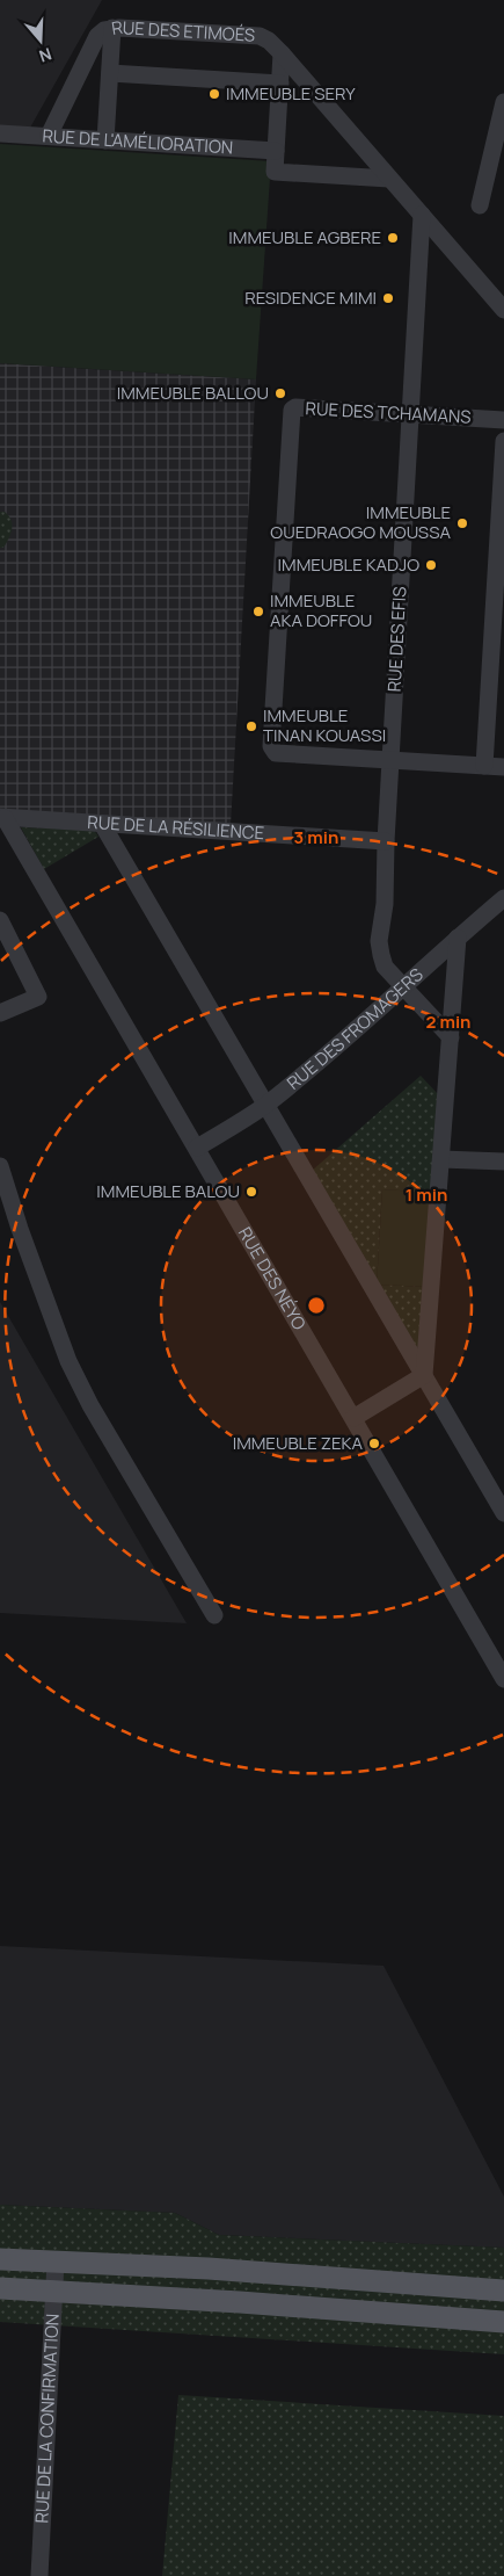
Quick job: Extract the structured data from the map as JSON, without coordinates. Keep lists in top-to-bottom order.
{
  "streets": {
    "street": [
      "RUE DES ETIMOÉS",
      "RUE DE L'AMÉLIORATION",
      "RUE DES TCHAMANS",
      "RUE DES EFIS",
      "RUE DE LA RÉSILIENCE",
      "RUE DES FROMAGERS",
      "RUE DES NÉYO",
      "RUE DE LA CONFIRMATION"
    ]
  },
  "crossings": [
    ["RUE DES ETIMOÉS", "RUE DE L'AMÉLIORATION"],
    ["RUE DES ETIMOÉS", "RUE DES EFIS"],
    ["RUE DES TCHAMANS", "RUE DES EFIS"],
    ["RUE DES EFIS", "RUE DE LA RÉSILIENCE"],
    ["RUE DES EFIS", "RUE DES FROMAGERS"],
    ["RUE DE LA RÉSILIENCE", "RUE DES NÉYO"],
    ["RUE DES FROMAGERS", "RUE DES NÉYO"]
  ],
  "places": [
    "IMMEUBLE SERY",
    "IMMEUBLE AGBERE",
    "RESIDENCE MIMI",
    "IMMEUBLE BALLOU",
    "IMMEUBLE OUEDRAOGO MOUSSA",
    "IMMEUBLE KADJO",
    "IMMEUBLE AKA DOFFOU",
    "IMMEUBLE TINAN KOUASSI",
    "IMMEUBLE BALOU",
    "IMMEUBLE ZEKA"
  ],
  "north": "bottom",
  "rings": ["3 min", "2 min", "1 min"]
}
